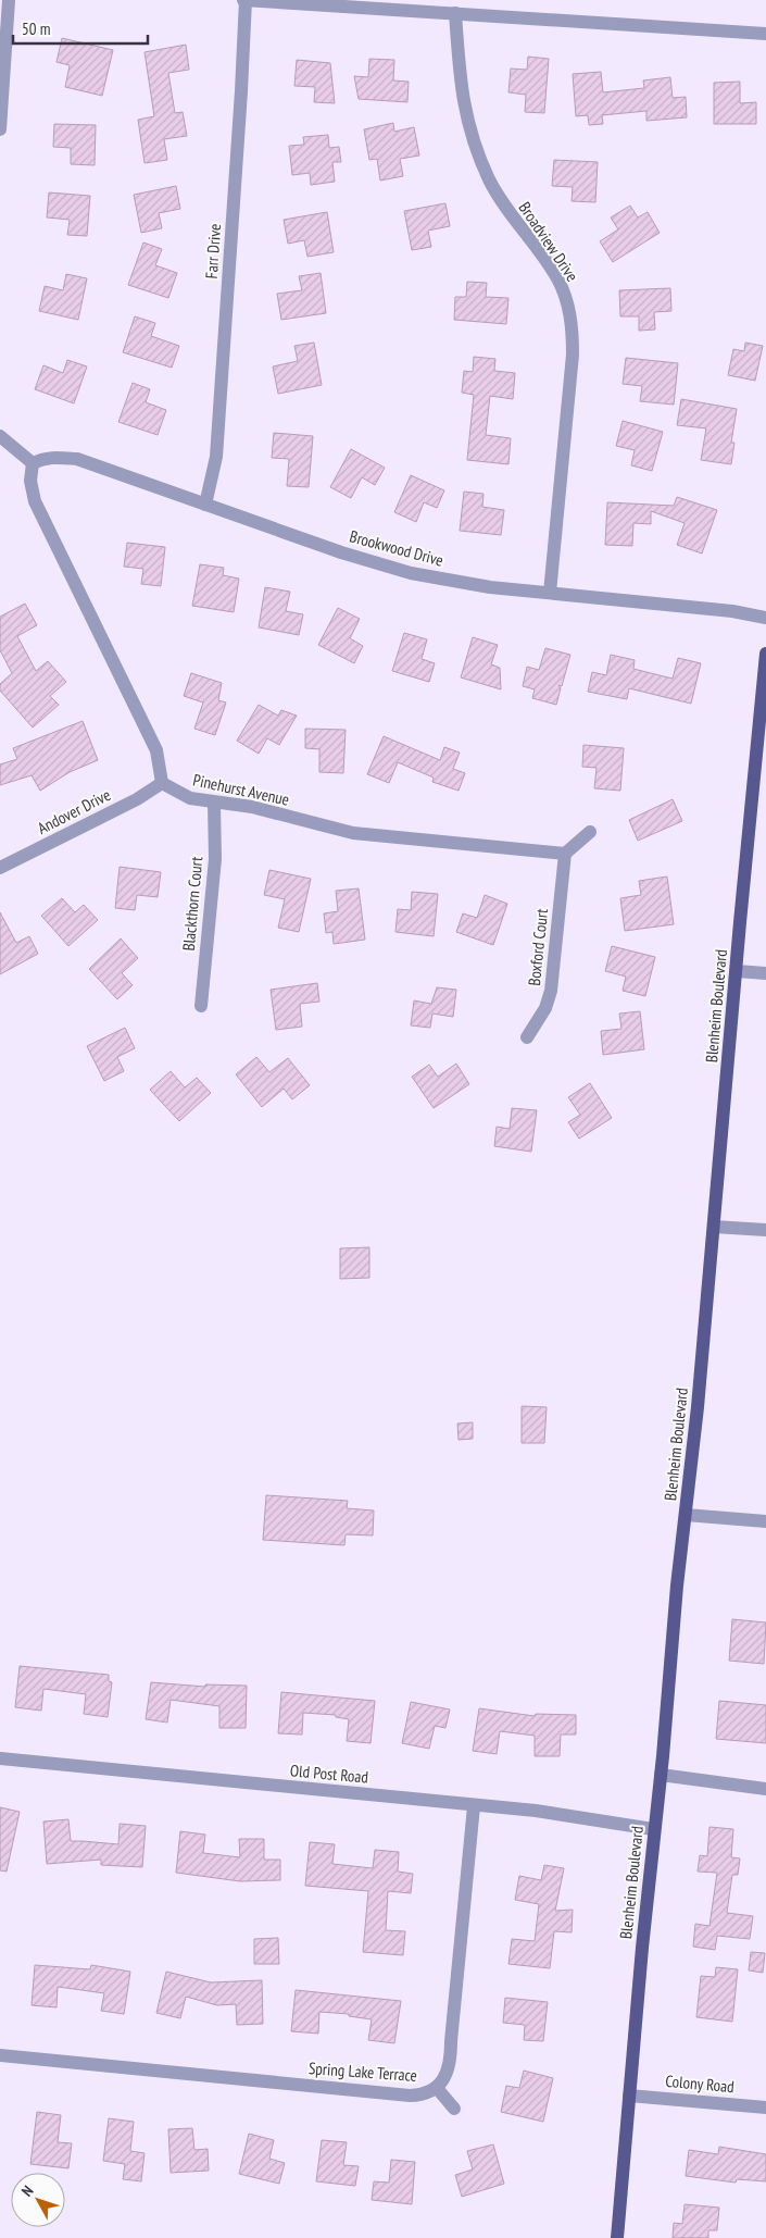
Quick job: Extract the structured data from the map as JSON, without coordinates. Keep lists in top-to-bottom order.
{
  "streets": {
    "main road": ["Blenheim Boulevard"],
    "street": [
      "Broadview Drive",
      "Farr Drive",
      "Brookwood Drive",
      "Pinehurst Avenue",
      "Andover Drive",
      "Blackthorn Court",
      "Boxford Court",
      "Old Post Road",
      "Spring Lake Terrace",
      "Colony Road"
    ]
  },
  "crossings": [
    ["Broadview Drive", "Brookwood Drive"],
    ["Farr Drive", "Brookwood Drive"],
    ["Pinehurst Avenue", "Andover Drive"],
    ["Pinehurst Avenue", "Blackthorn Court"],
    ["Pinehurst Avenue", "Boxford Court"],
    ["Blenheim Boulevard", "Old Post Road"],
    ["Blenheim Boulevard", "Colony Road"],
    ["Old Post Road", "Spring Lake Terrace"]
  ],
  "scale_bar": "50 m",
  "north": "top left"
}
